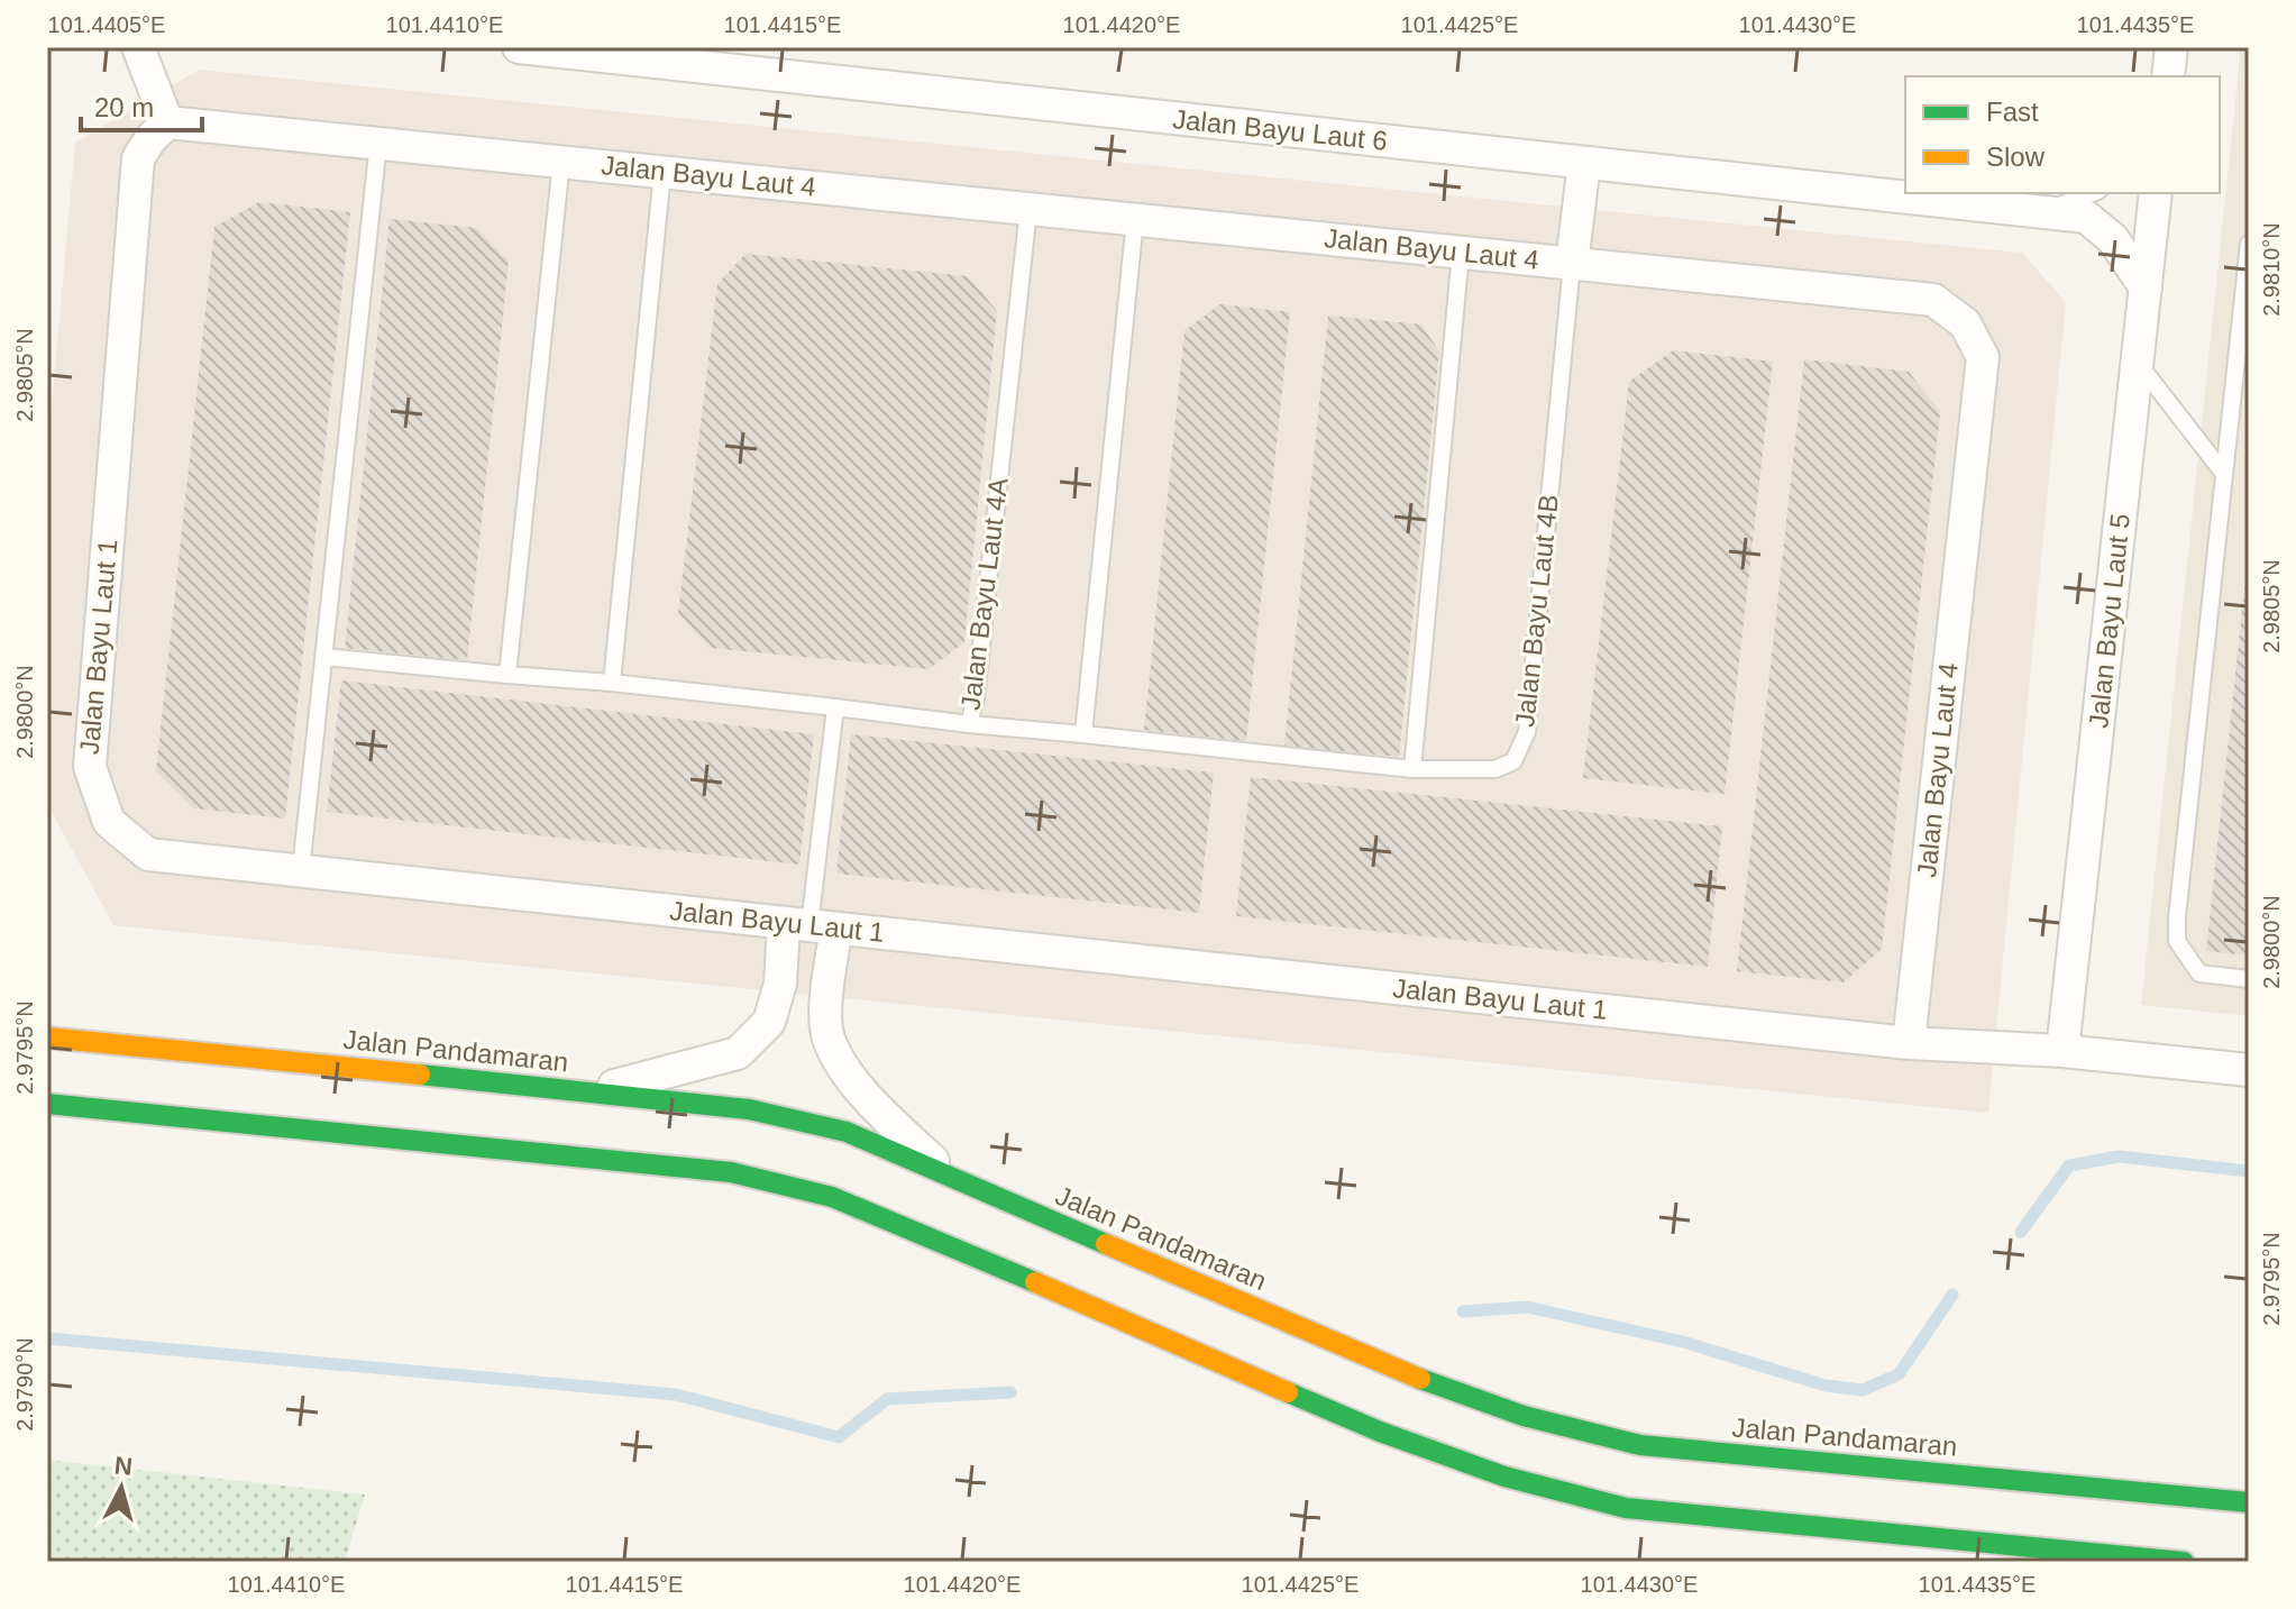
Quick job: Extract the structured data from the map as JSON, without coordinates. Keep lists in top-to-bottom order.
{
  "streets": {
    "main road": ["Jalan Pandamaran"],
    "street": [
      "Jalan Bayu Laut 6",
      "Jalan Bayu Laut 4",
      "Jalan Bayu Laut 4B",
      "Jalan Bayu Laut 5",
      "Jalan Bayu Laut 1"
    ],
    "lane": ["Jalan Bayu Laut 4A"]
  },
  "crossings": [
    ["Jalan Bayu Laut 6", "Jalan Bayu Laut 4B"],
    ["Jalan Bayu Laut 6", "Jalan Bayu Laut 5"],
    ["Jalan Bayu Laut 4", "Jalan Bayu Laut 4A"],
    ["Jalan Bayu Laut 4", "Jalan Bayu Laut 4B"],
    ["Jalan Bayu Laut 4", "Jalan Bayu Laut 1"],
    ["Jalan Bayu Laut 4A", "Jalan Bayu Laut 4B"],
    ["Jalan Bayu Laut 5", "Jalan Bayu Laut 1"]
  ],
  "legend": ["Fast", "Slow"],
  "scale_bar": "20 m",
  "north": "top",
  "coordinates": [
    "101.4405°E",
    "101.4410°E",
    "101.4415°E",
    "101.4420°E",
    "101.4425°E",
    "101.4430°E",
    "101.4435°E",
    "2.9810°N",
    "2.9805°N",
    "2.9800°N",
    "2.9795°N",
    "2.9790°N"
  ]
}
